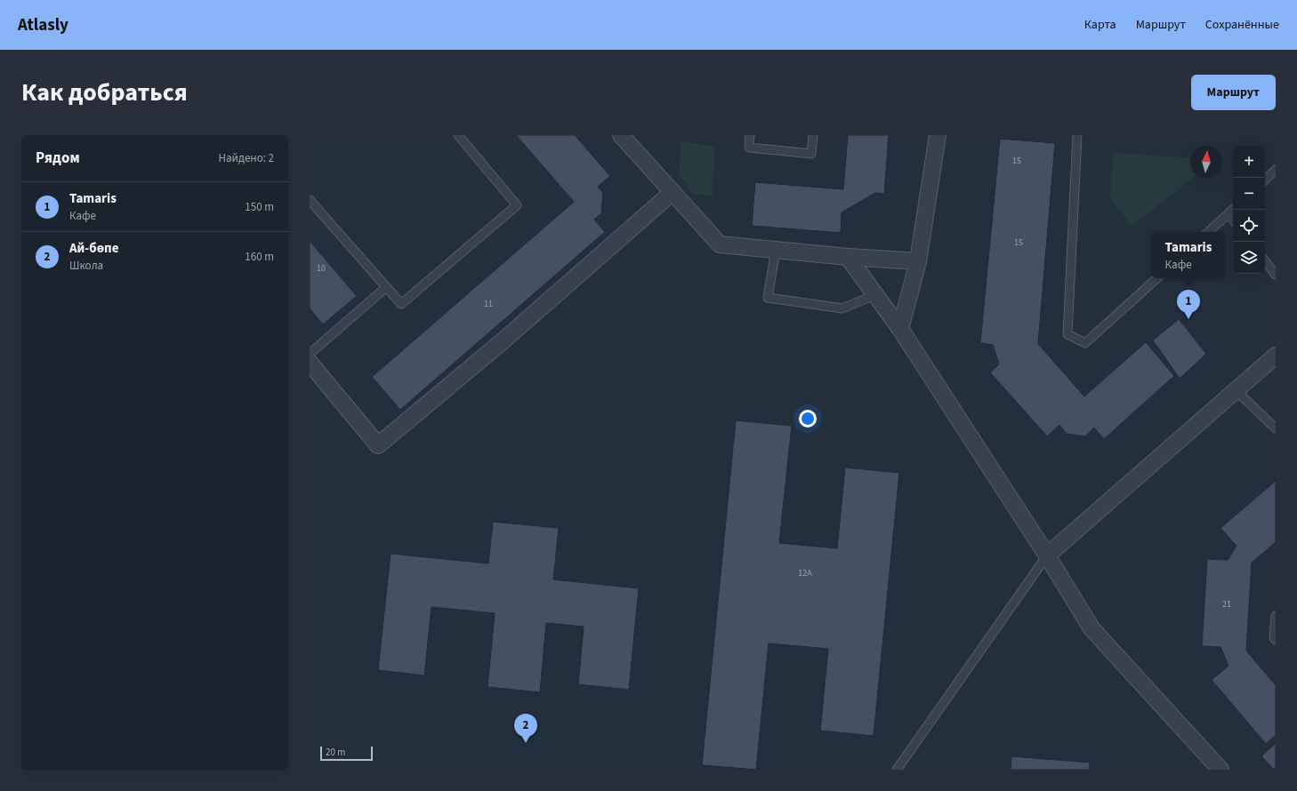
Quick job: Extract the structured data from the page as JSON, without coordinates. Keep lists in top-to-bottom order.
{
  "house_numbers": [
    "15",
    "15",
    "10",
    "11",
    "12А",
    "21"
  ],
  "scale_bar": "20 m",
  "north": "top",
  "page": {
    "header": "Atlasly",
    "nav": ["Карта", "Маршрут", "Сохранённые"],
    "title": "Как добраться",
    "buttons": "Маршрут",
    "heading": ["Рядом", "Найдено: 2"],
    "map_buttons": ["+", "−"],
    "list": [
      {
        "mark": "1",
        "name": "Tamaris",
        "note": "Кафе",
        "value": "150 m"
      },
      {
        "mark": "2",
        "name": "Ай-бөпе",
        "note": "Школа",
        "value": "160 m"
      }
    ],
    "popup": ["Tamaris", "Кафе"],
    "pins": ["1", "2"],
    "scale": "20 m"
  }
}
